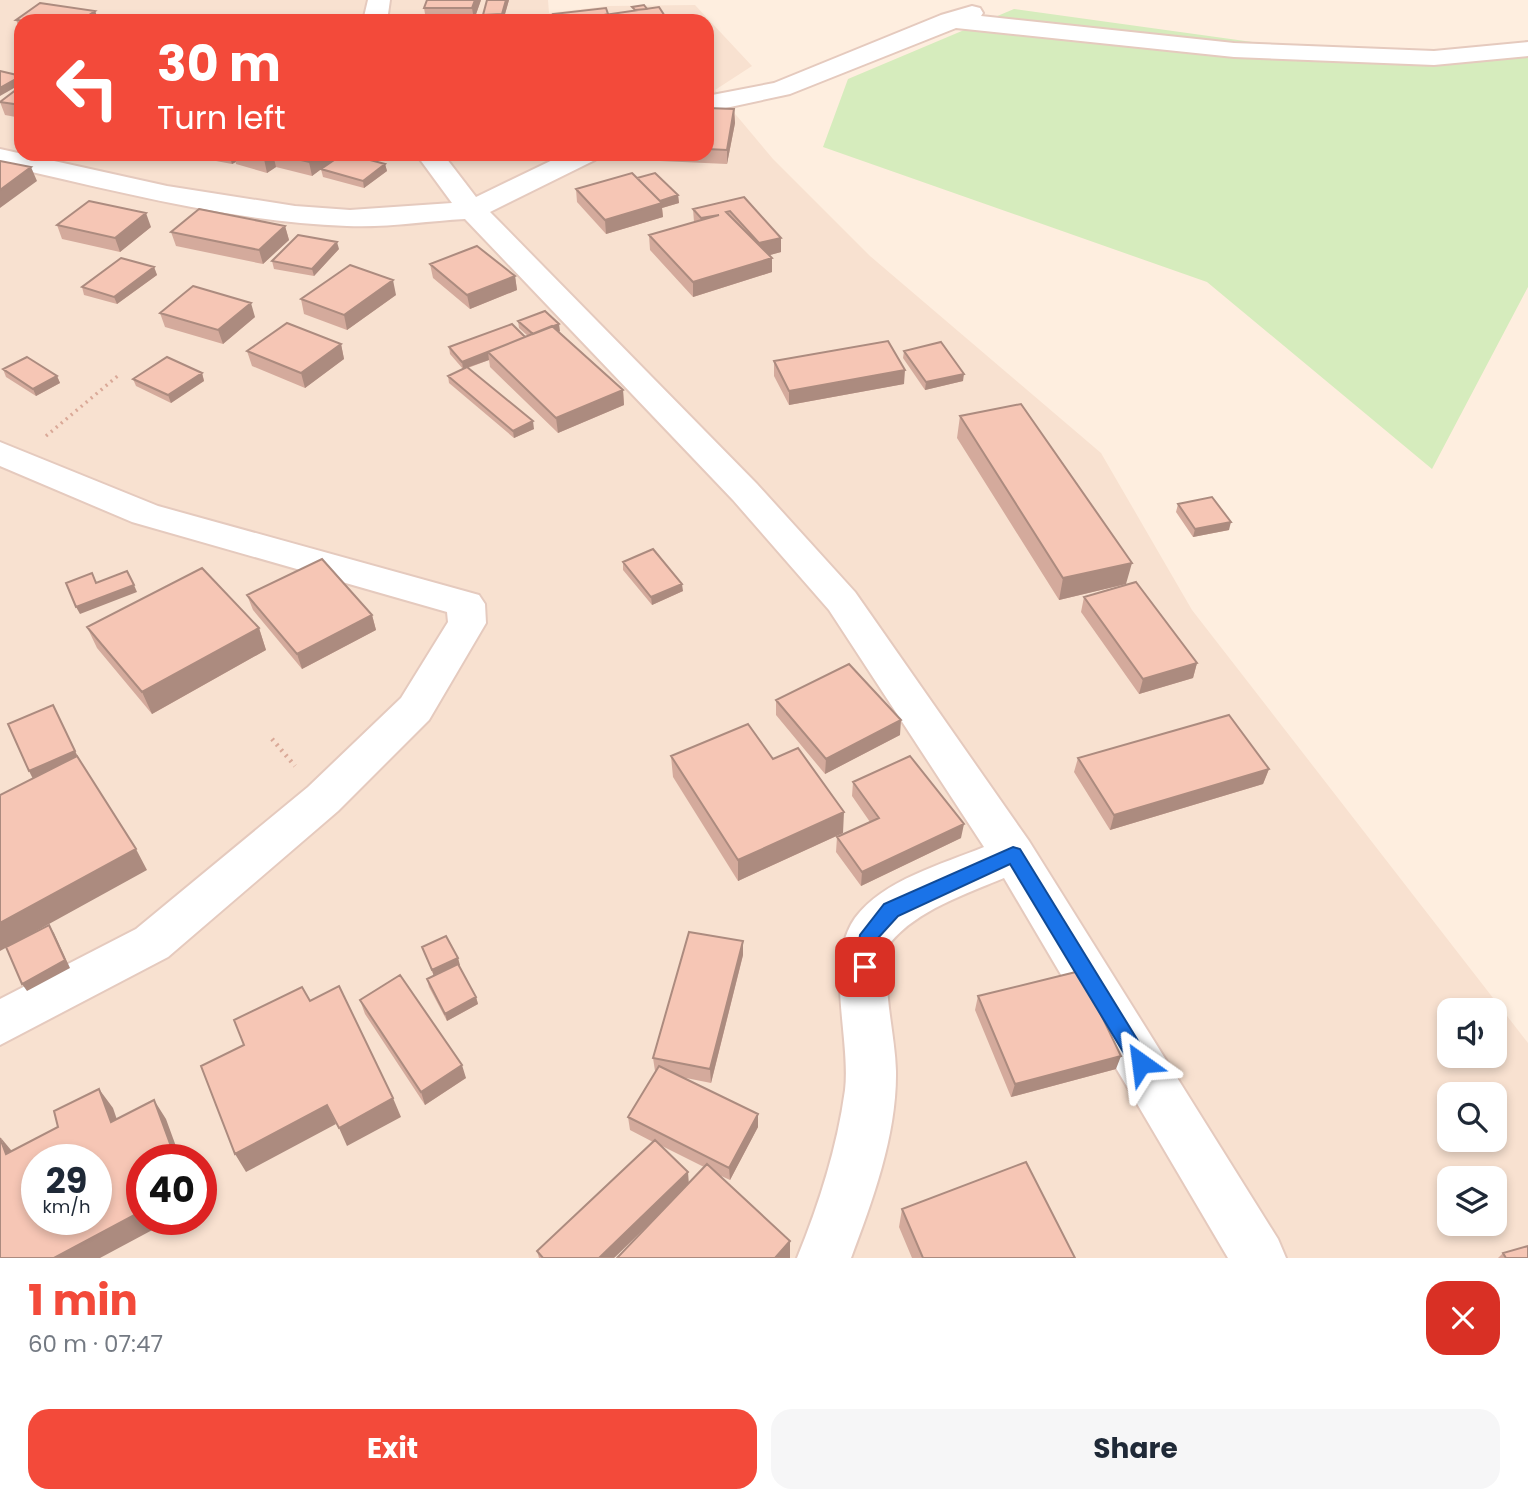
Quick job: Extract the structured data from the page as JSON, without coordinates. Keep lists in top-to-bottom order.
{
  "page": {
    "turn": ["30 m", "Turn left"],
    "speed": "29 km/h",
    "limit": "40",
    "heading": ["1 min", "60 m · 07:47"],
    "buttons": ["Exit", "Share"]
  }
}
